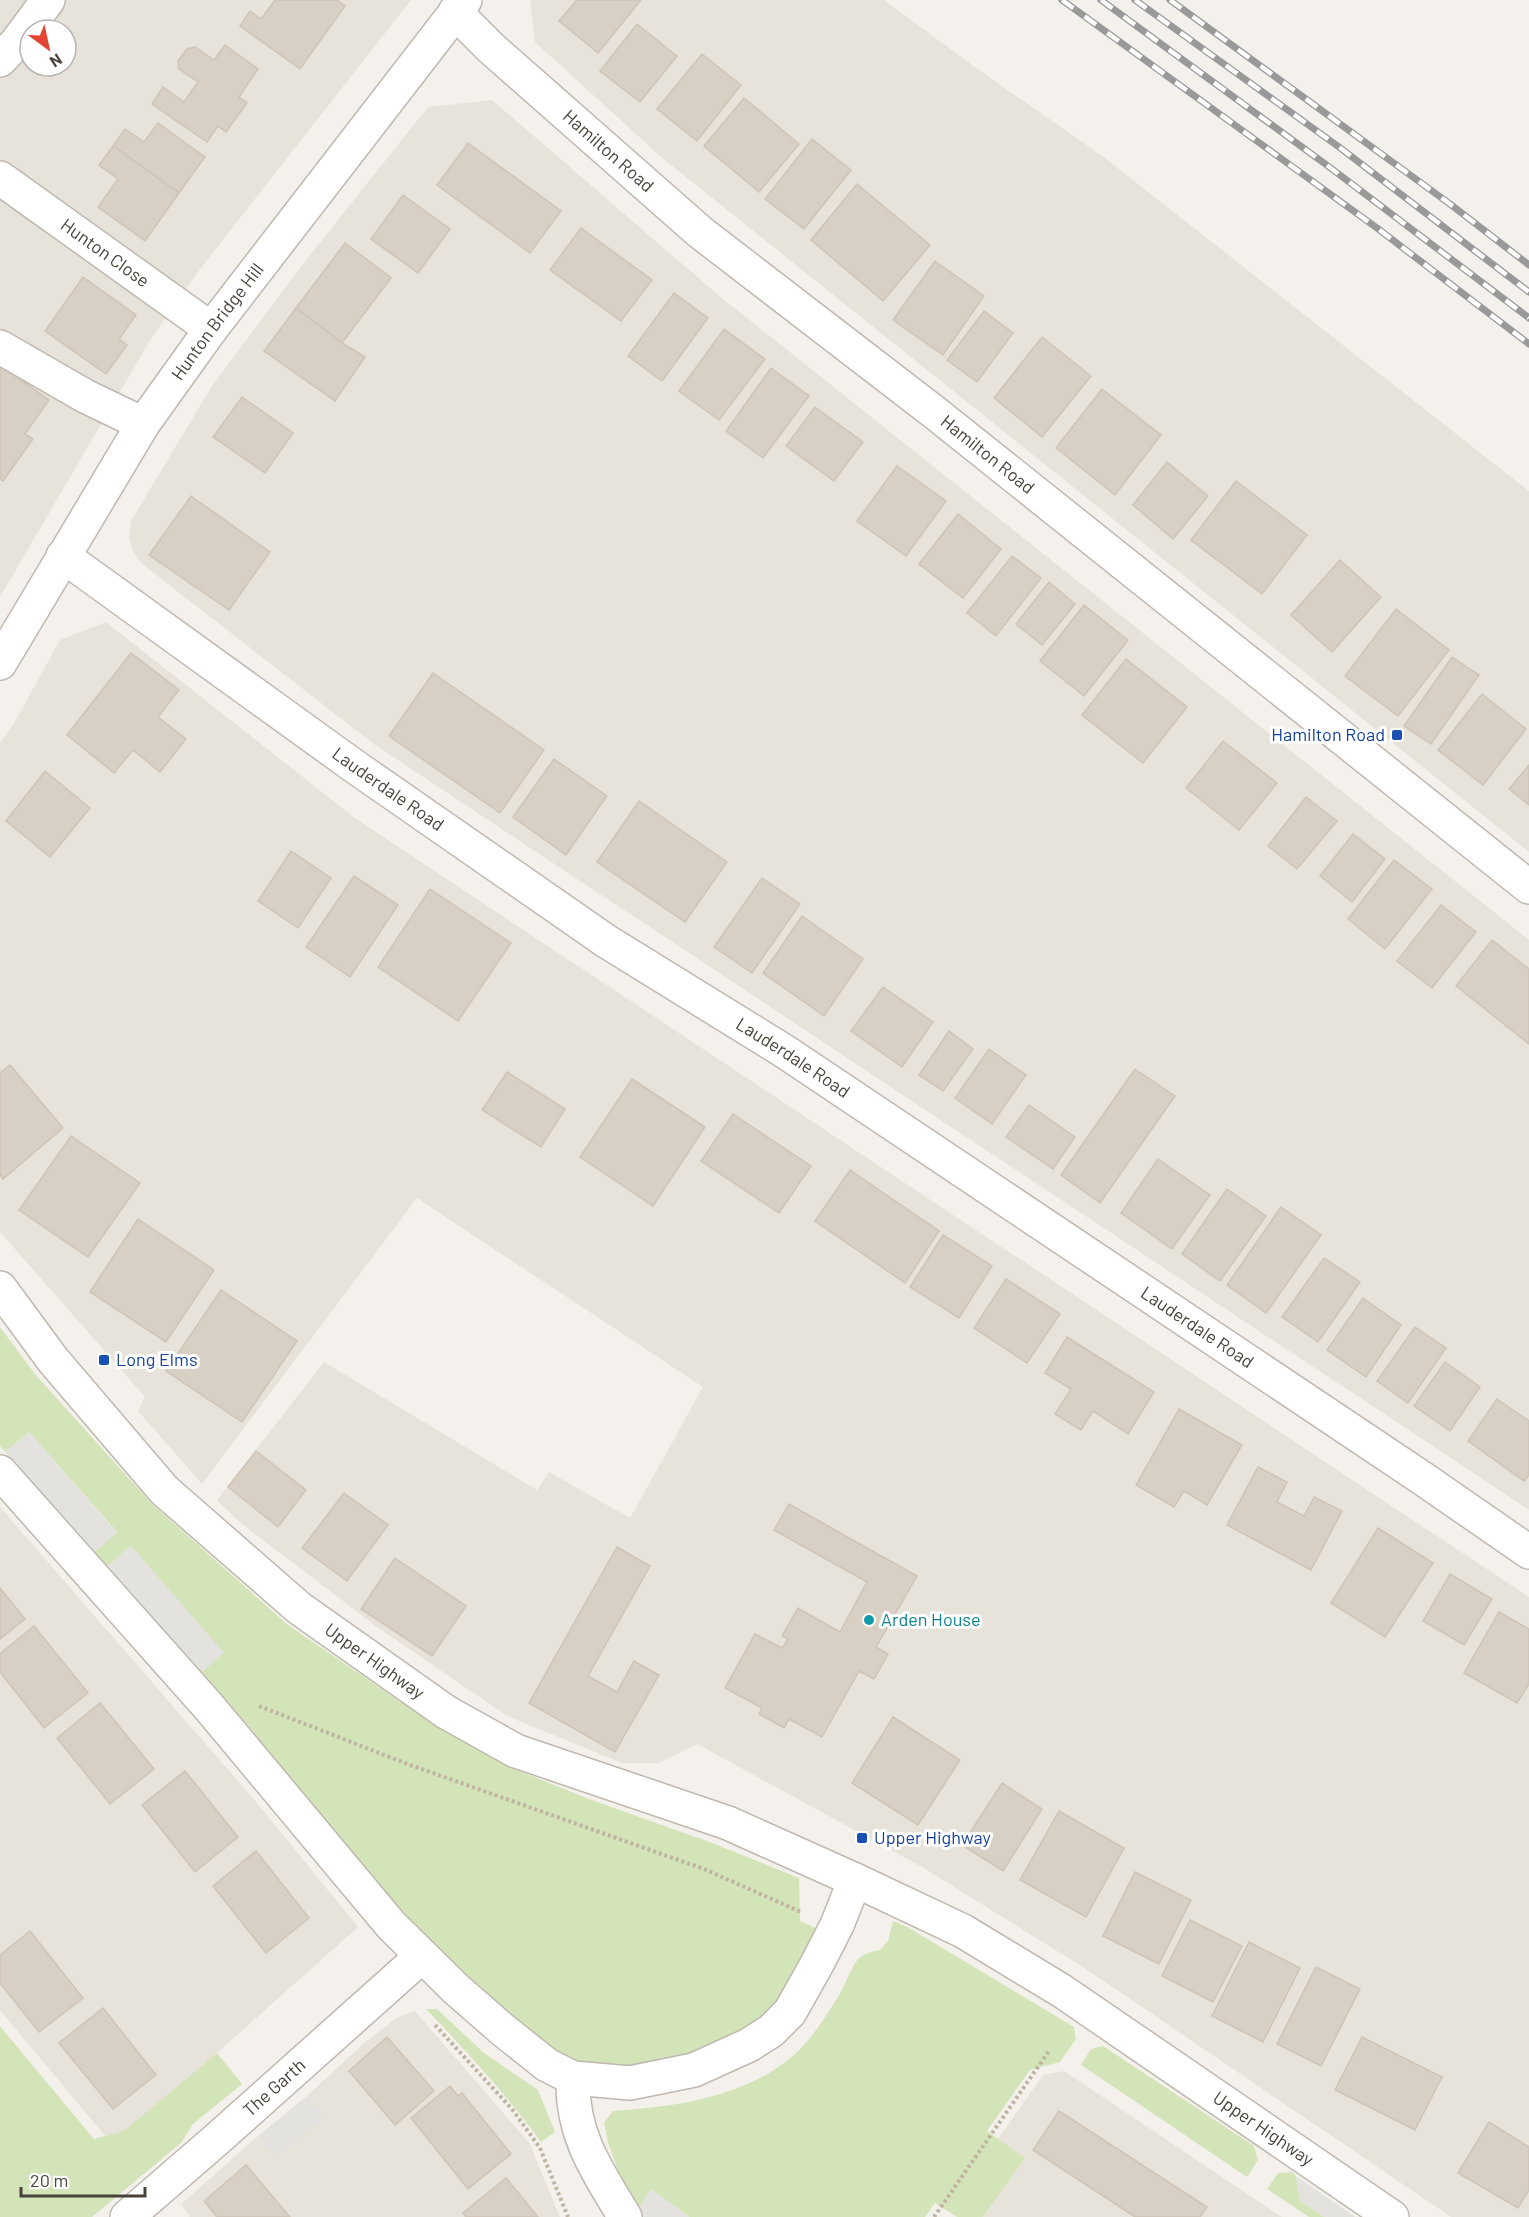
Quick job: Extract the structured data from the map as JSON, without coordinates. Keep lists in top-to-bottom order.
{
  "streets": {
    "street": [
      "Hamilton Road",
      "Hunton Close",
      "Hunton Bridge Hill",
      "Lauderdale Road",
      "Upper Highway",
      "The Garth"
    ]
  },
  "crossings": [
    ["Hamilton Road", "Hunton Bridge Hill"],
    ["Hunton Close", "Hunton Bridge Hill"],
    ["Hunton Bridge Hill", "Lauderdale Road"]
  ],
  "places": {
    "transit": ["Hamilton Road", "Long Elms", "Upper Highway"],
    "other": ["Arden House"]
  },
  "scale_bar": "20 m",
  "north": "bottom right"
}
